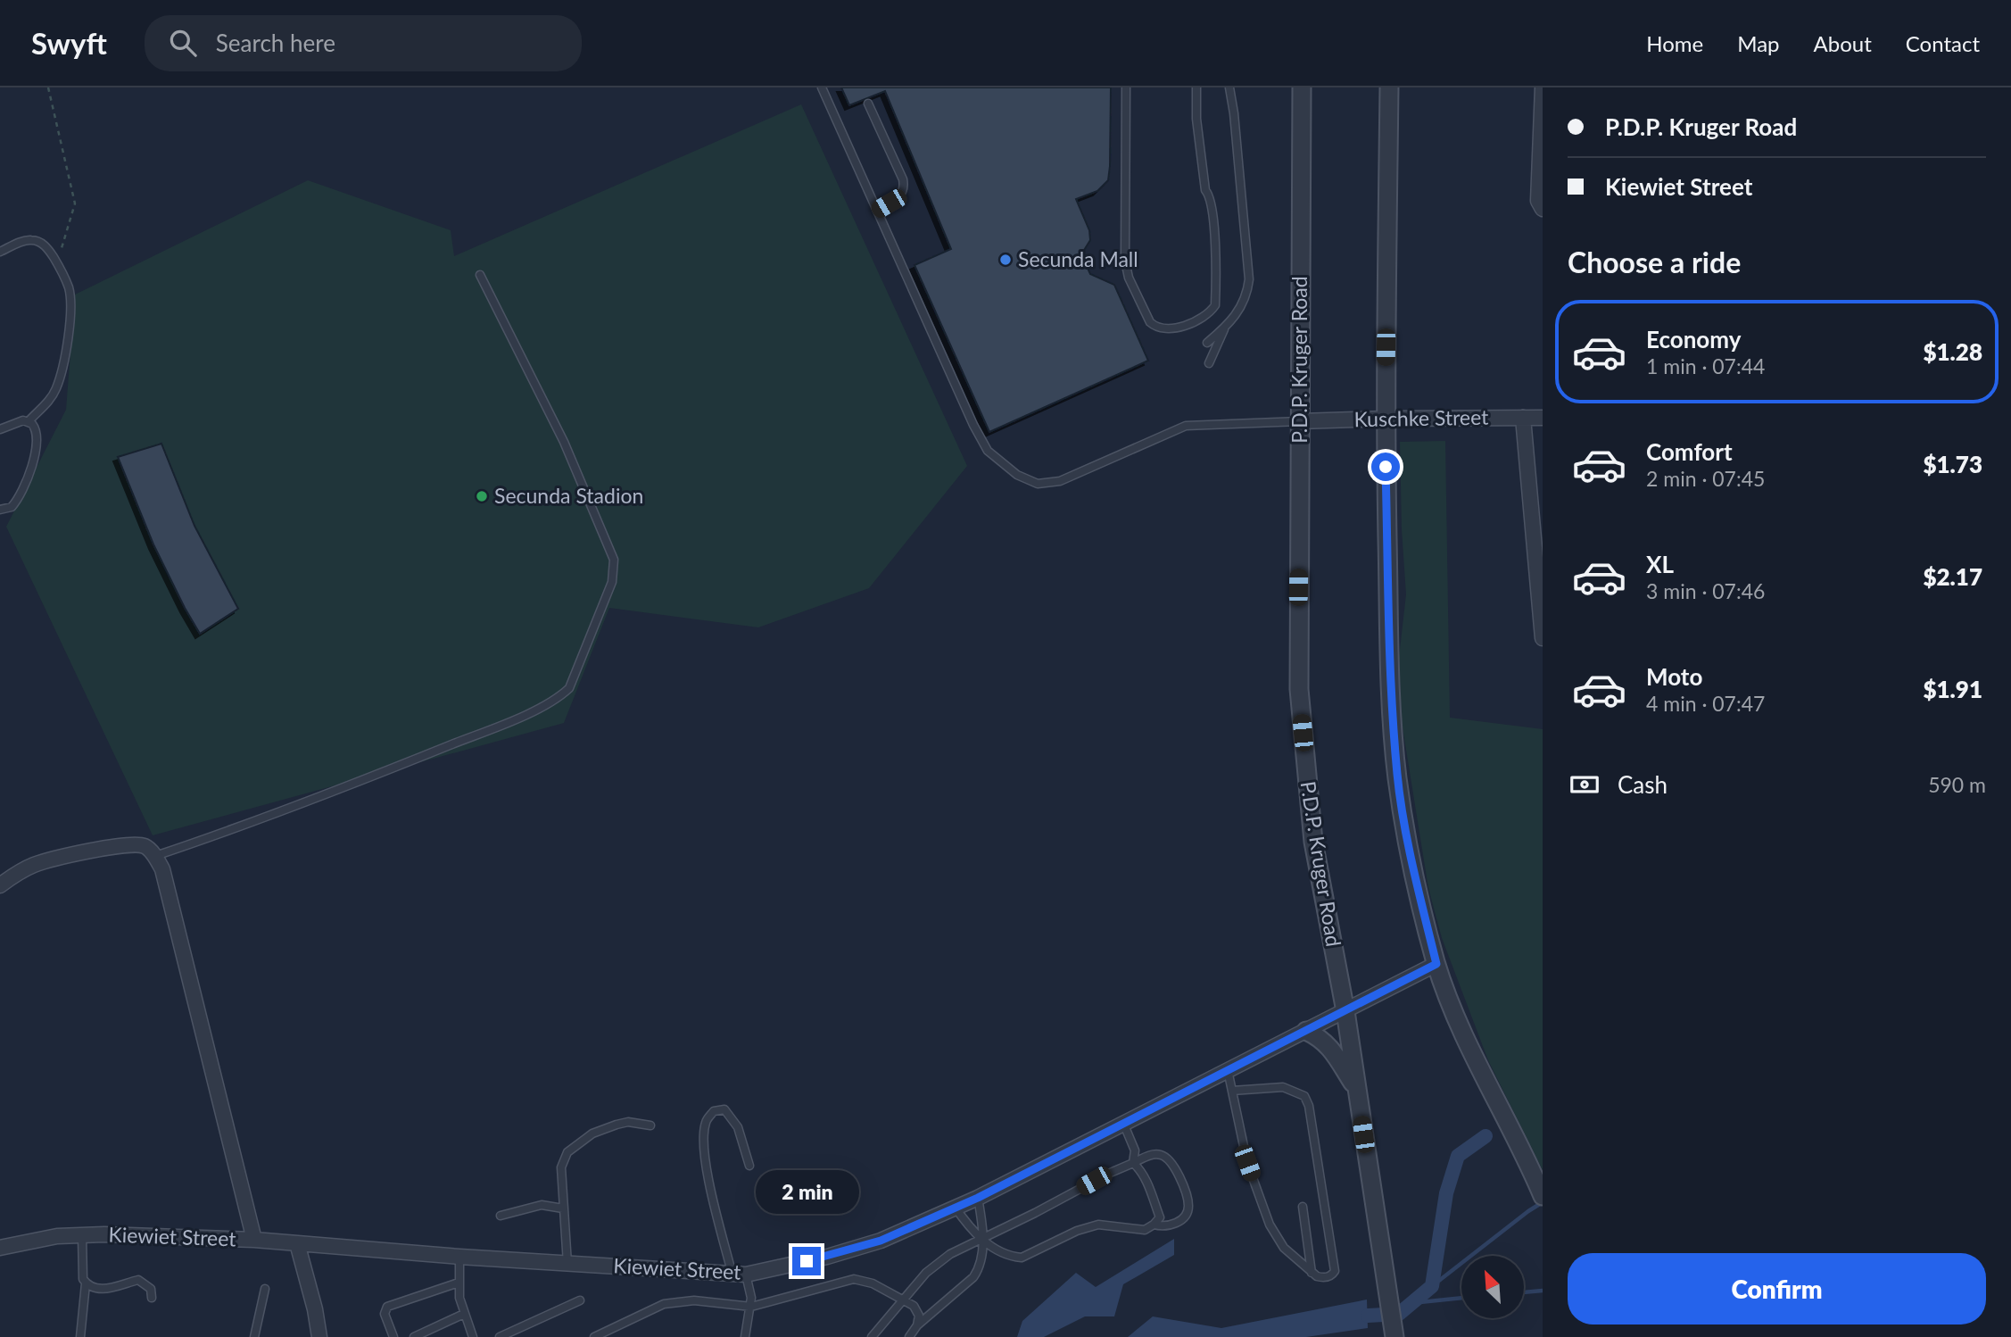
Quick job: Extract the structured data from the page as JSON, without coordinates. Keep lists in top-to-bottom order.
{
  "streets": {
    "street": ["P.D.P. Kruger Road", "Kuschke Street", "Kiewiet Street"]
  },
  "crossings": [
    ["P.D.P. Kruger Road", "Kuschke Street"],
    ["P.D.P. Kruger Road", "Kiewiet Street"]
  ],
  "places": ["Secunda Mall", "Secunda Stadion"],
  "north": "top left",
  "page": {
    "header": "Swyft",
    "search": "Search here",
    "nav": [
      "Home",
      "Map",
      "About",
      "Contact"
    ],
    "banner": ["P.D.P. Kruger Road", "Kiewiet Street"],
    "heading": "Choose a ride",
    "list": [
      {
        "name": "Economy",
        "note": "1 min · 07:44",
        "value": "$1.28"
      },
      {
        "name": "Comfort",
        "note": "2 min · 07:45",
        "value": "$1.73"
      },
      {
        "name": "XL",
        "note": "3 min · 07:46",
        "value": "$2.17"
      },
      {
        "name": "Moto",
        "note": "4 min · 07:47",
        "value": "$1.91"
      }
    ],
    "pay": ["Cash", "590 m"],
    "bubble": "2 min",
    "buttons": "Confirm"
  }
}
